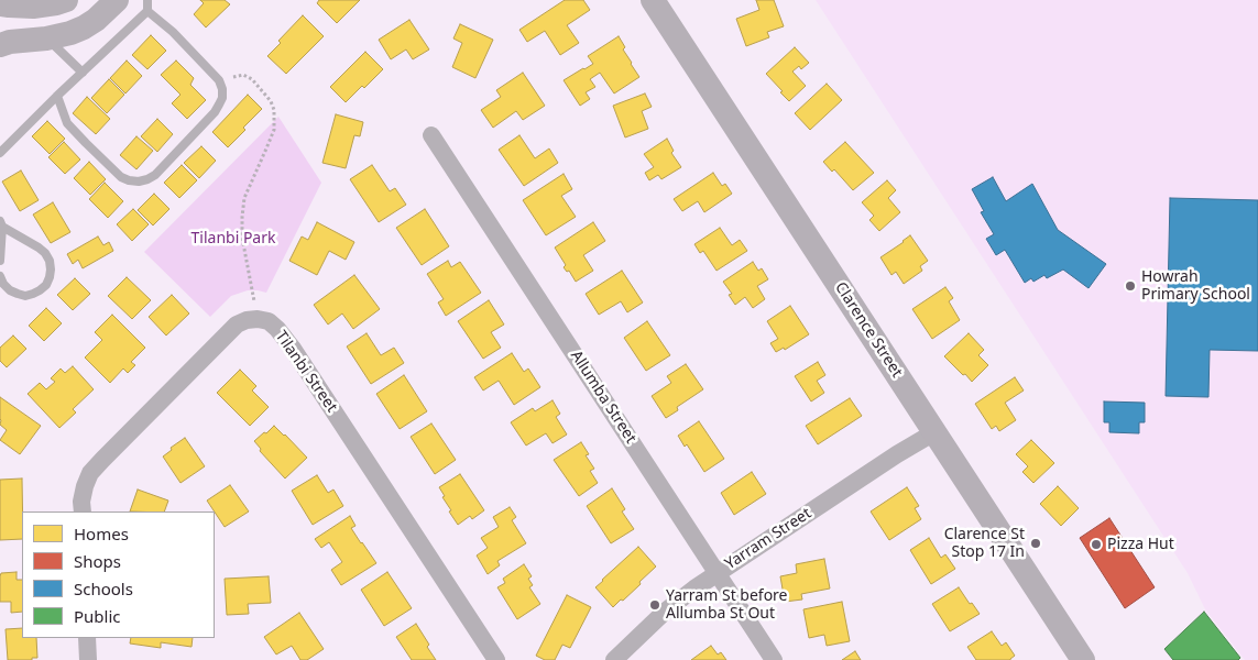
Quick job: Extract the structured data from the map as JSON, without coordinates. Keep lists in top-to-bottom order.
{
  "streets": {
    "main road": ["Clarence Street"],
    "street": ["Tilanbi Street", "Allumba Street", "Yarram Street"]
  },
  "crossings": [
    ["Clarence Street", "Yarram Street"],
    ["Allumba Street", "Yarram Street"]
  ],
  "parks": ["Tilanbi Park"],
  "places": [
    "Howrah Primary School",
    "Clarence St Stop 17 In",
    "Pizza Hut",
    "Yarram St before Allumba St Out"
  ],
  "legend": [
    "Homes",
    "Shops",
    "Schools",
    "Public"
  ]
}
